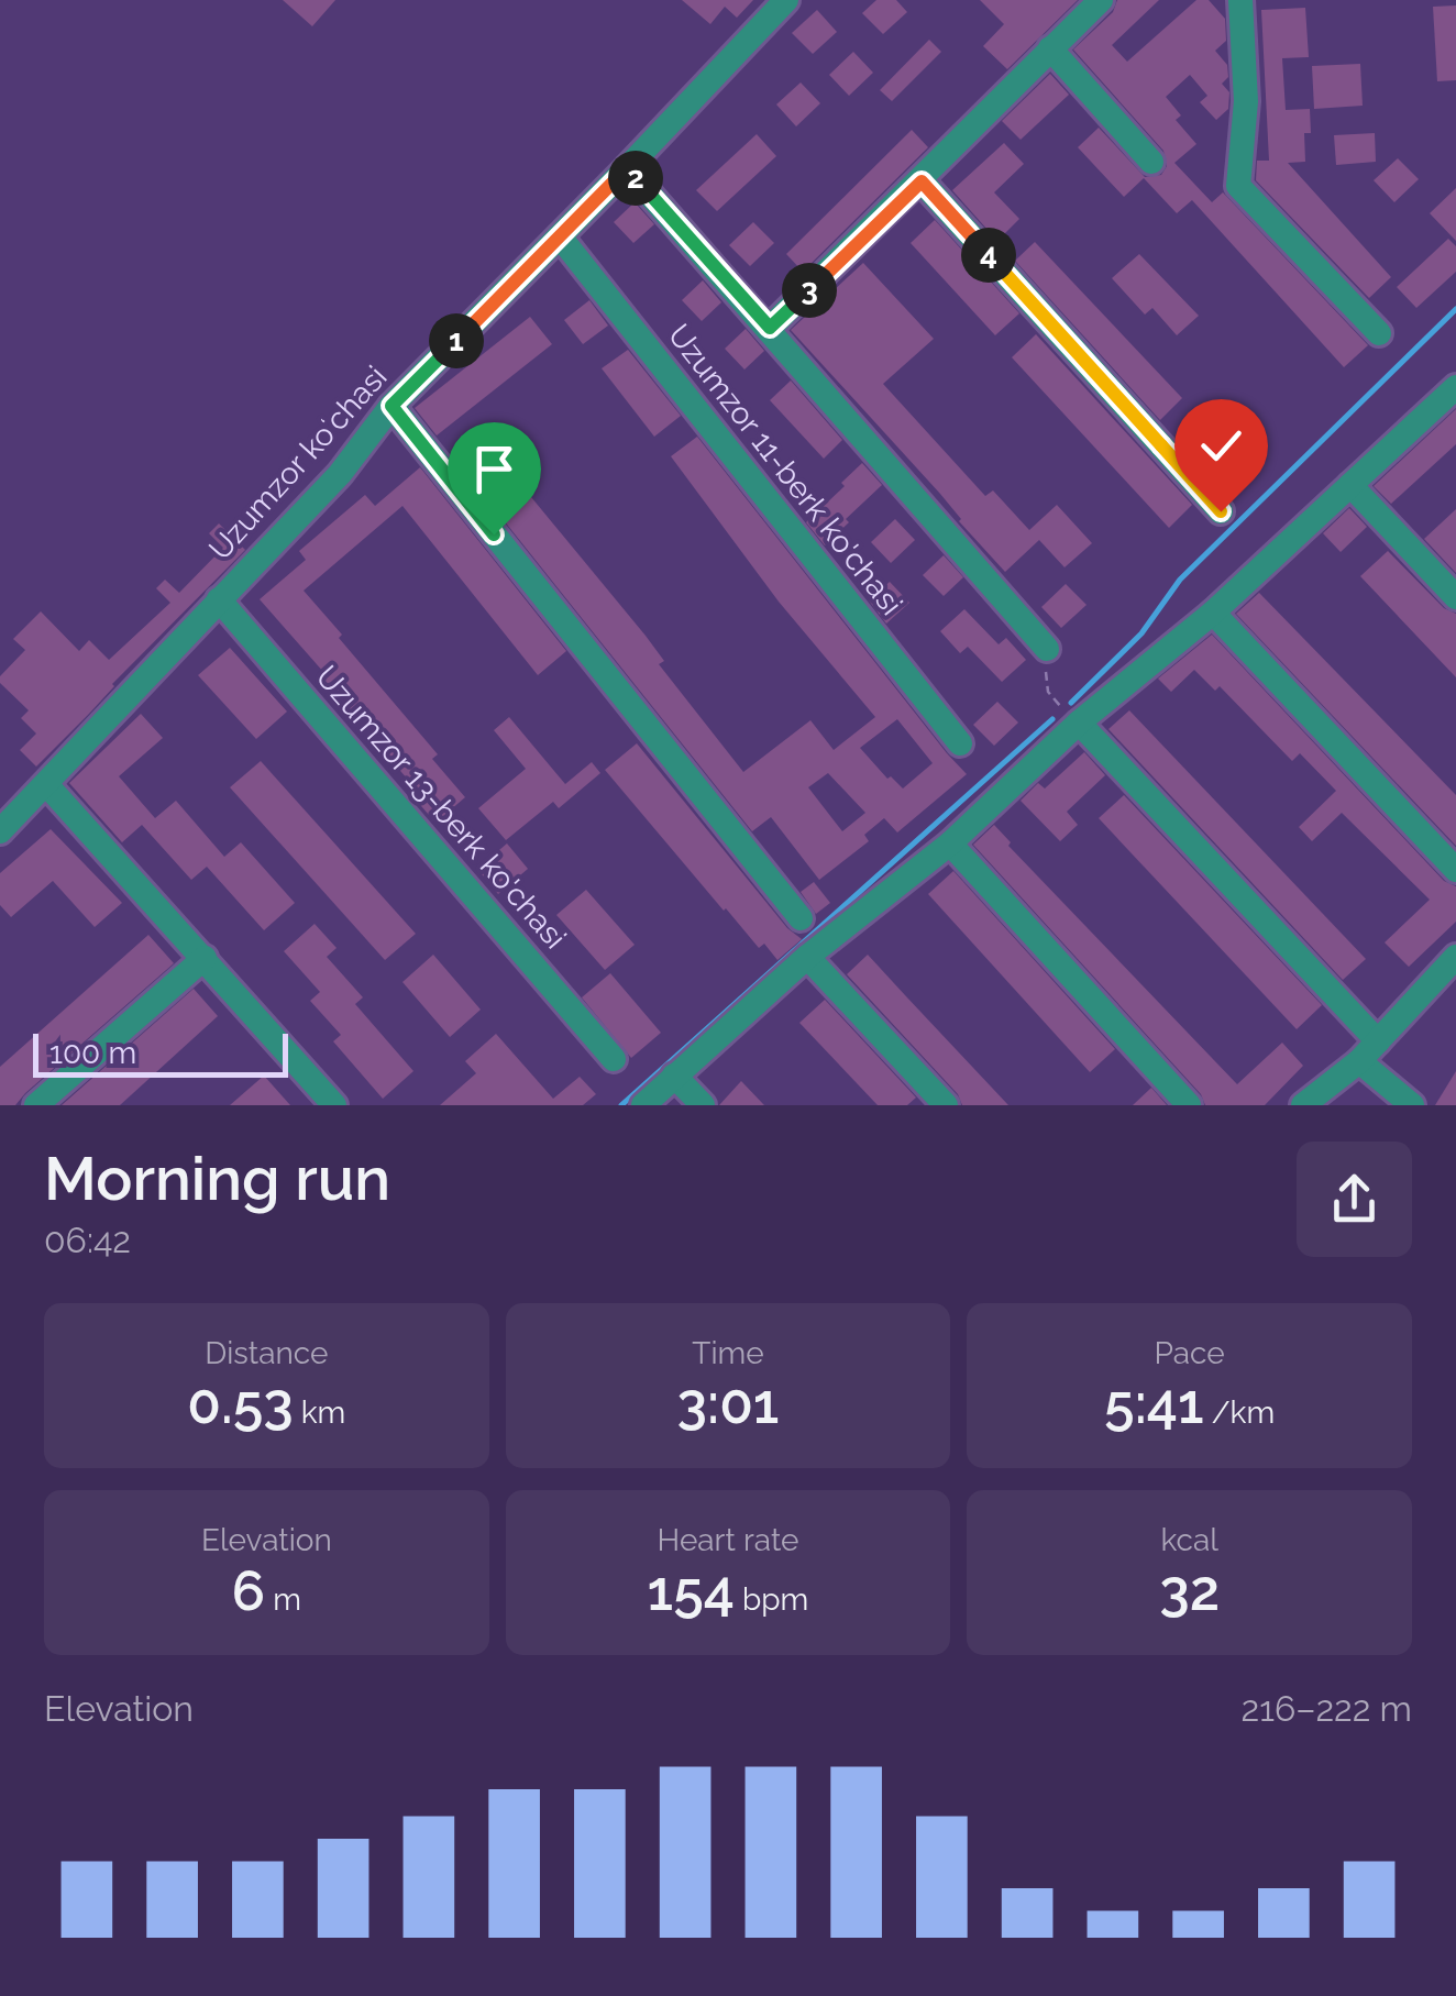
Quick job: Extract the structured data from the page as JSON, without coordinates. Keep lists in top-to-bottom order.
{
  "streets": {
    "street": ["Uzumzor koʻchasi", "Uzumzor 11-berk ko'chasi", "Uzumzor 13-berk ko'chasi"]
  },
  "crossings": [
    ["Uzumzor koʻchasi", "Uzumzor 11-berk ko'chasi"],
    ["Uzumzor koʻchasi", "Uzumzor 13-berk ko'chasi"]
  ],
  "scale_bar": "100 m",
  "page": {
    "pins": [
      "2",
      "4",
      "3",
      "1"
    ],
    "scale": "100 m",
    "heading": ["Morning run", "06:42"],
    "stats": [
      ["Distance", "0.53 km"],
      ["Time", "3:01"],
      ["Pace", "5:41 /km"],
      ["Elevation", "6 m"],
      ["Heart rate", "154 bpm"],
      ["kcal", "32"]
    ],
    "chart": ["Elevation", "216–222 m"]
  }
}
